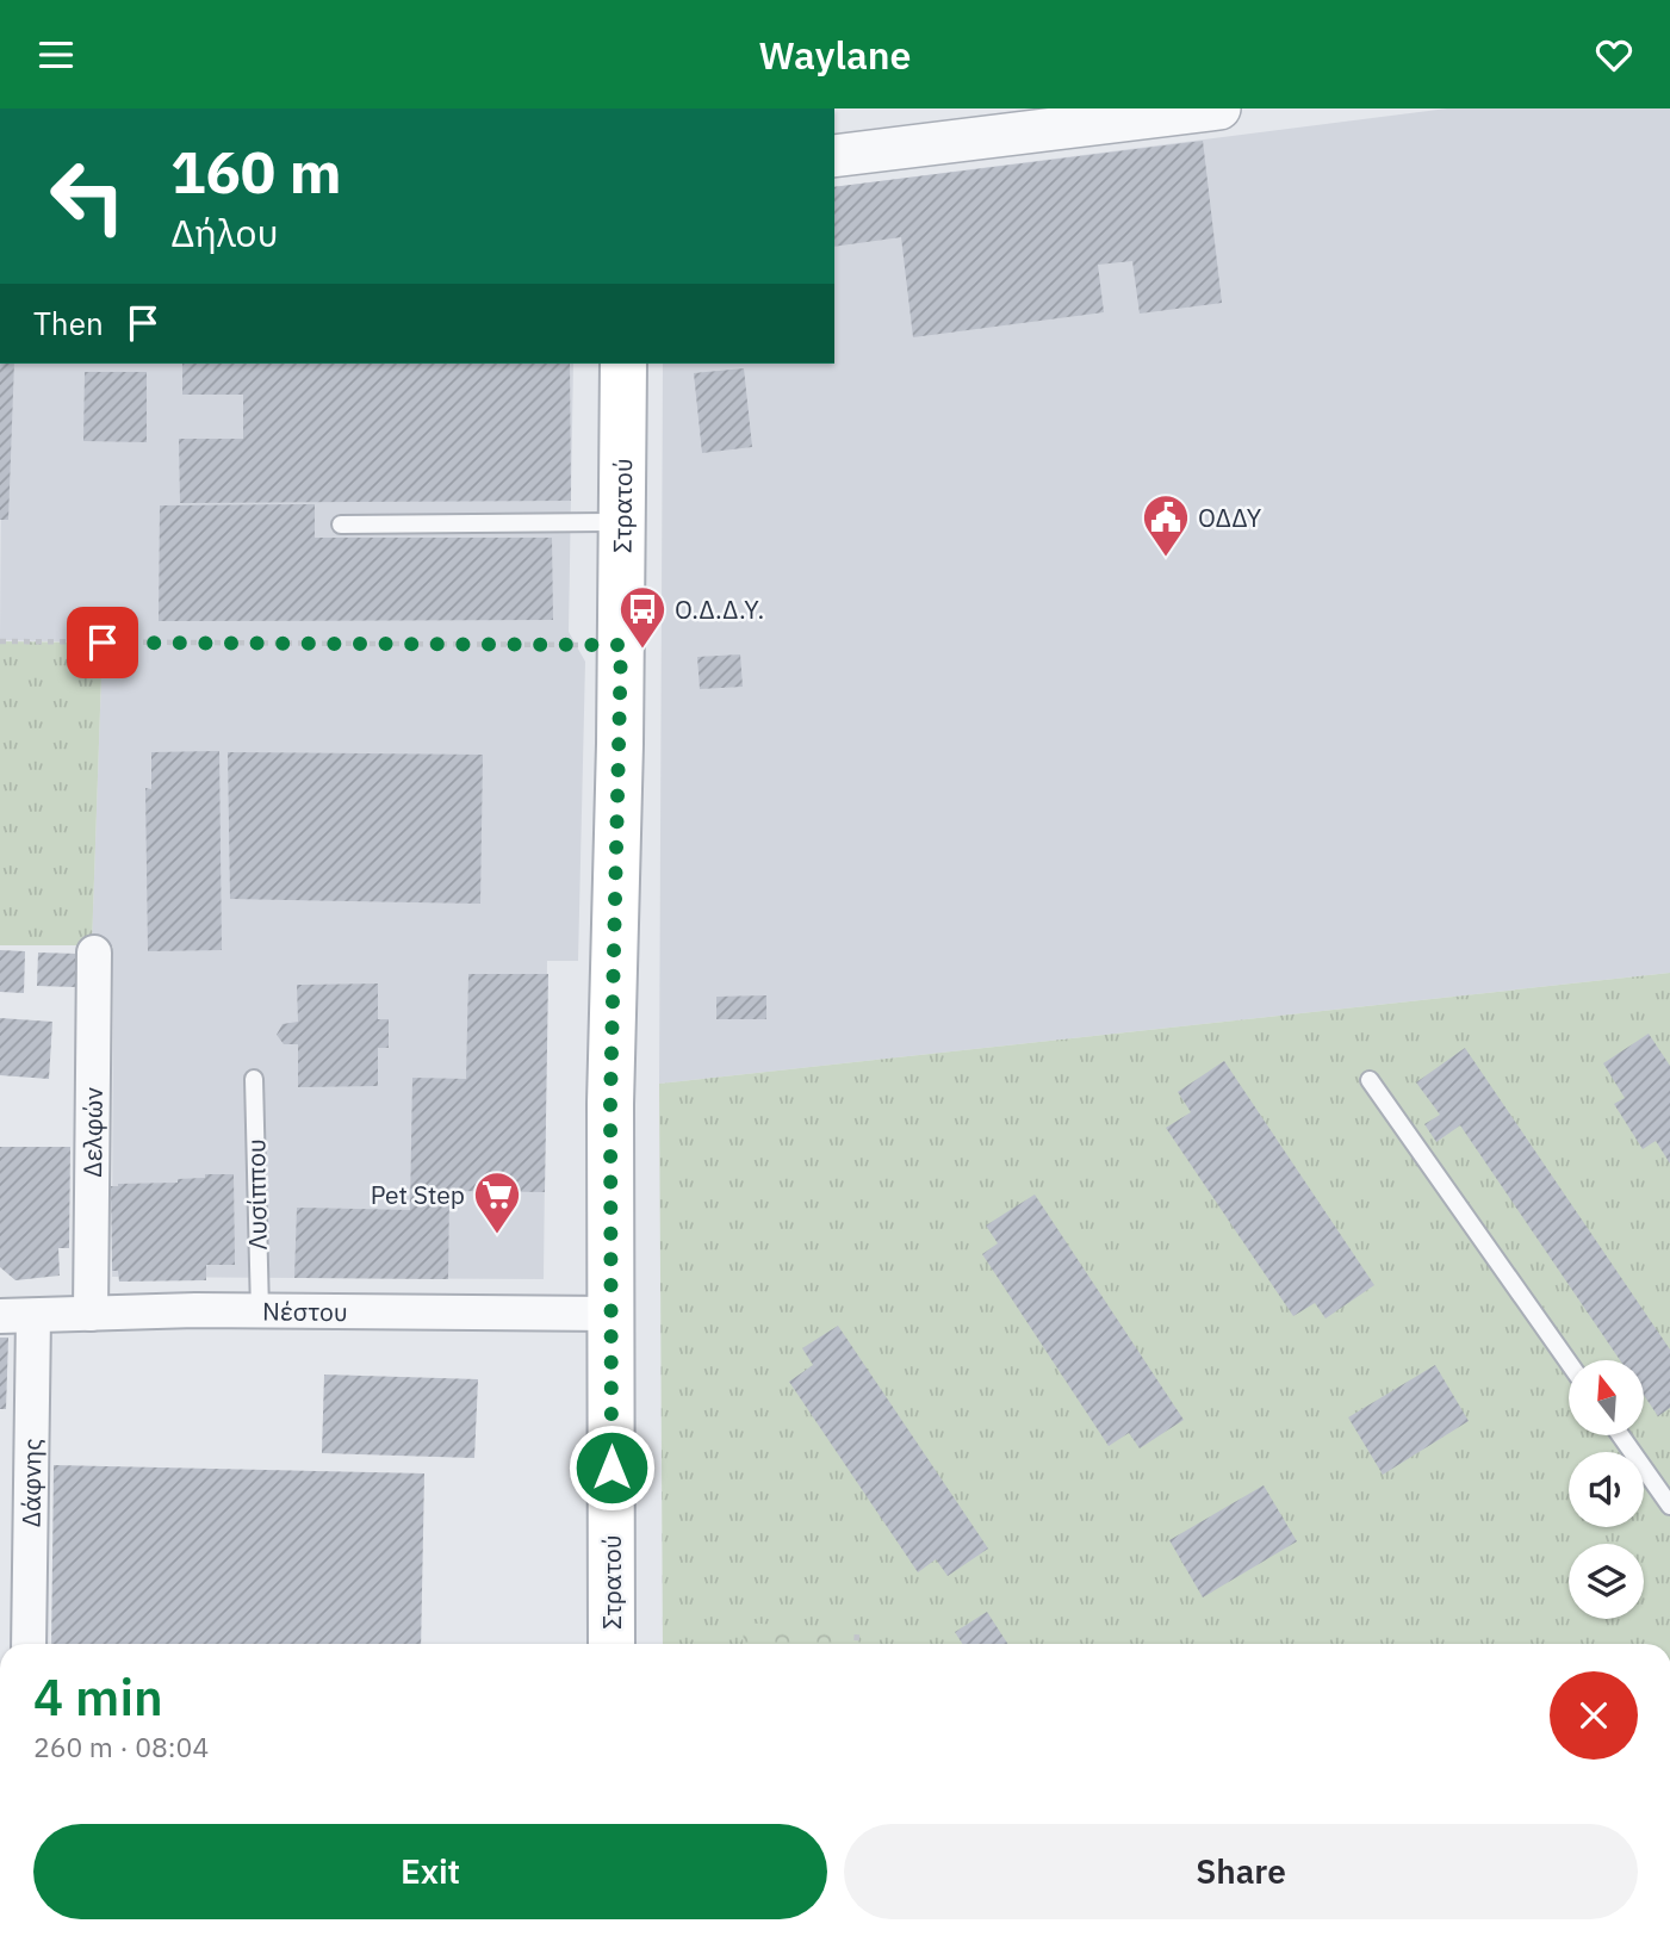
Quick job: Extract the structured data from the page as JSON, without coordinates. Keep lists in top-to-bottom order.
{
  "streets": {
    "main road": ["Στρατού"],
    "street": ["Δελφών", "Νέστου", "Δάφνης"],
    "lane": ["Λυσίππου"]
  },
  "crossings": [
    ["Στρατού", "Νέστου"],
    ["Δελφών", "Νέστου"],
    ["Λυσίππου", "Νέστου"],
    ["Νέστου", "Δάφνης"]
  ],
  "places": {
    "public building": ["ΟΔΔΥ"],
    "bus stop": ["Ο.Δ.Δ.Υ."],
    "supermarket": ["Pet Step"]
  },
  "north": "top",
  "page": {
    "header": "Waylane",
    "turn": ["160 m", "Δήλου"],
    "then": "Then",
    "heading": ["4 min", "260 m · 08:04"],
    "buttons": ["Exit", "Share"]
  }
}
